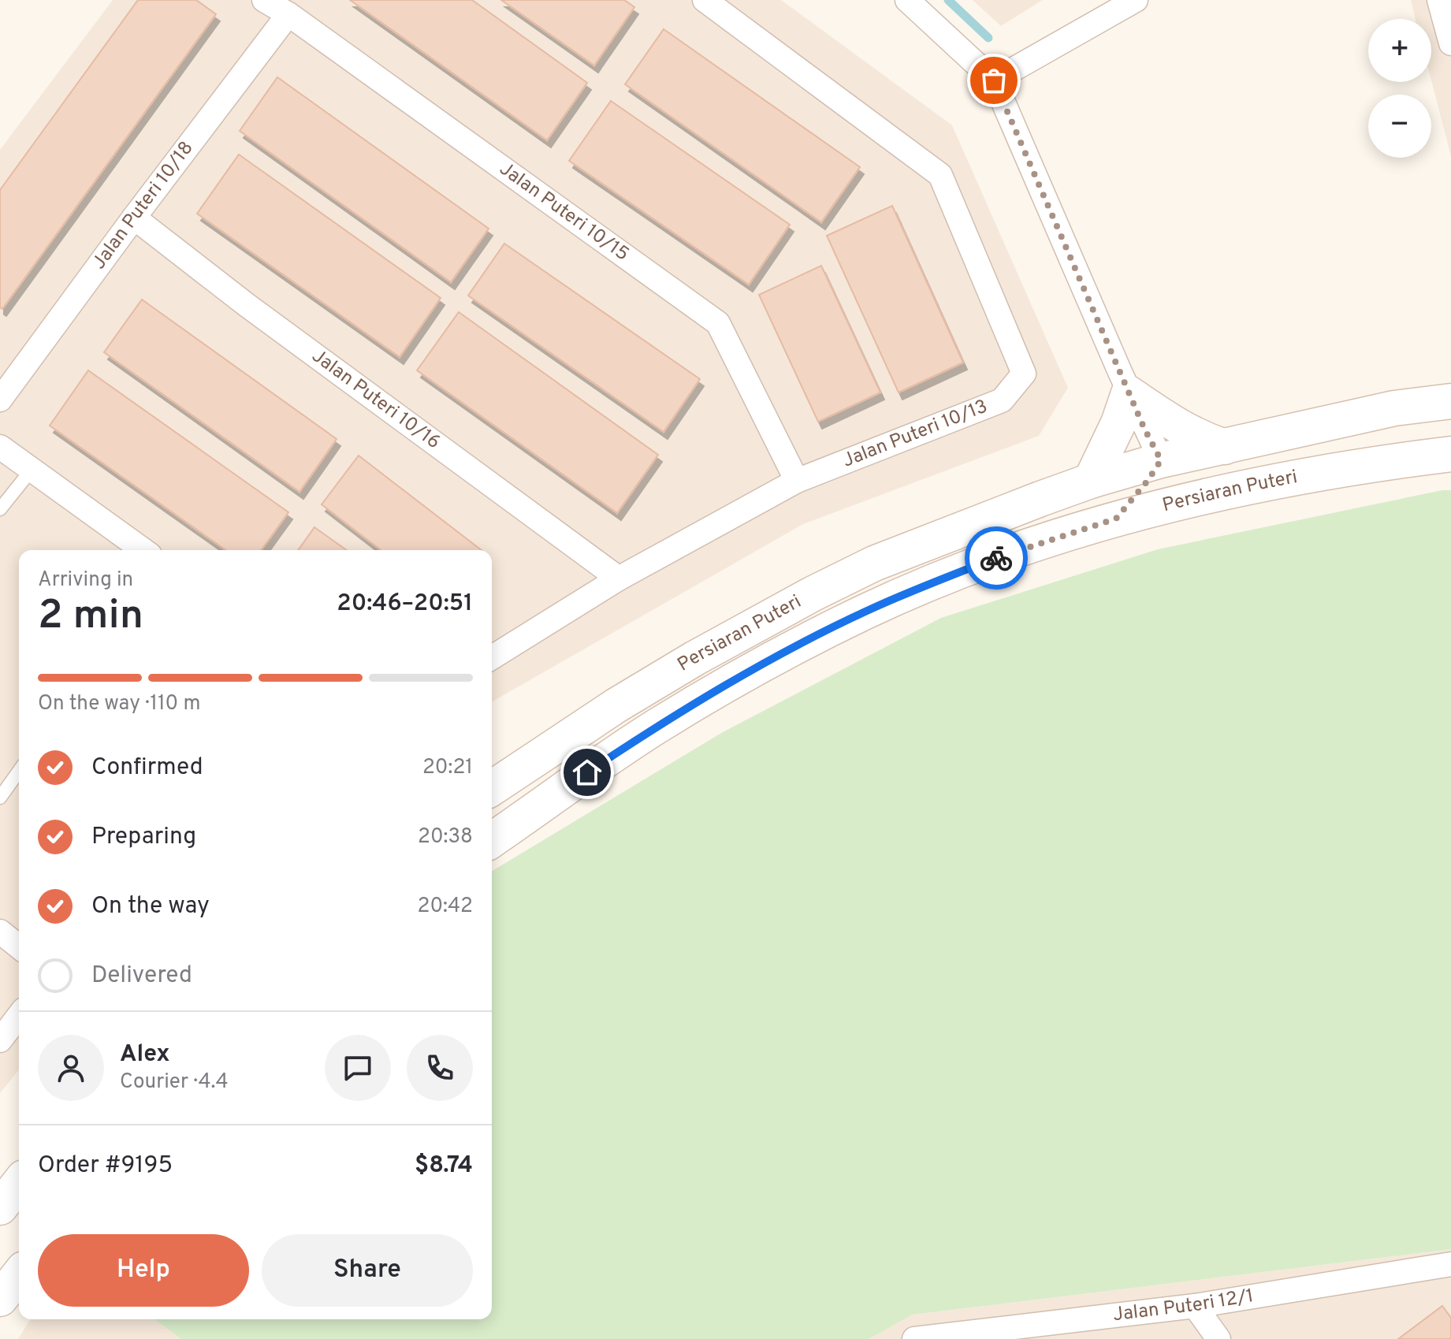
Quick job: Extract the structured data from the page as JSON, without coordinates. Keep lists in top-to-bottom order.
{
  "streets": {
    "main road": ["Persiaran Puteri"],
    "street": [
      "Jalan Puteri 10/18",
      "Jalan Puteri 10/15",
      "Jalan Puteri 10/16",
      "Jalan Puteri 10/13",
      "Jalan Puteri 12/1"
    ]
  },
  "crossings": [
    ["Jalan Puteri 10/18", "Jalan Puteri 10/15"],
    ["Jalan Puteri 10/18", "Jalan Puteri 10/16"],
    ["Jalan Puteri 10/15", "Jalan Puteri 10/13"],
    ["Jalan Puteri 10/16", "Jalan Puteri 10/13"]
  ],
  "page": {
    "map_buttons": ["+", "−"],
    "heading": ["2 min", "Arriving in", "20:46–20:51"],
    "panel": [
      "Alex",
      "Courier · 4.4",
      "Order #9195",
      "$8.74"
    ],
    "bar": "On the way · 110 m",
    "list": [
      ["Confirmed", "20:21"],
      ["Preparing", "20:38"],
      ["On the way", "20:42"],
      "Delivered"
    ],
    "buttons": ["Help", "Share"]
  }
}
